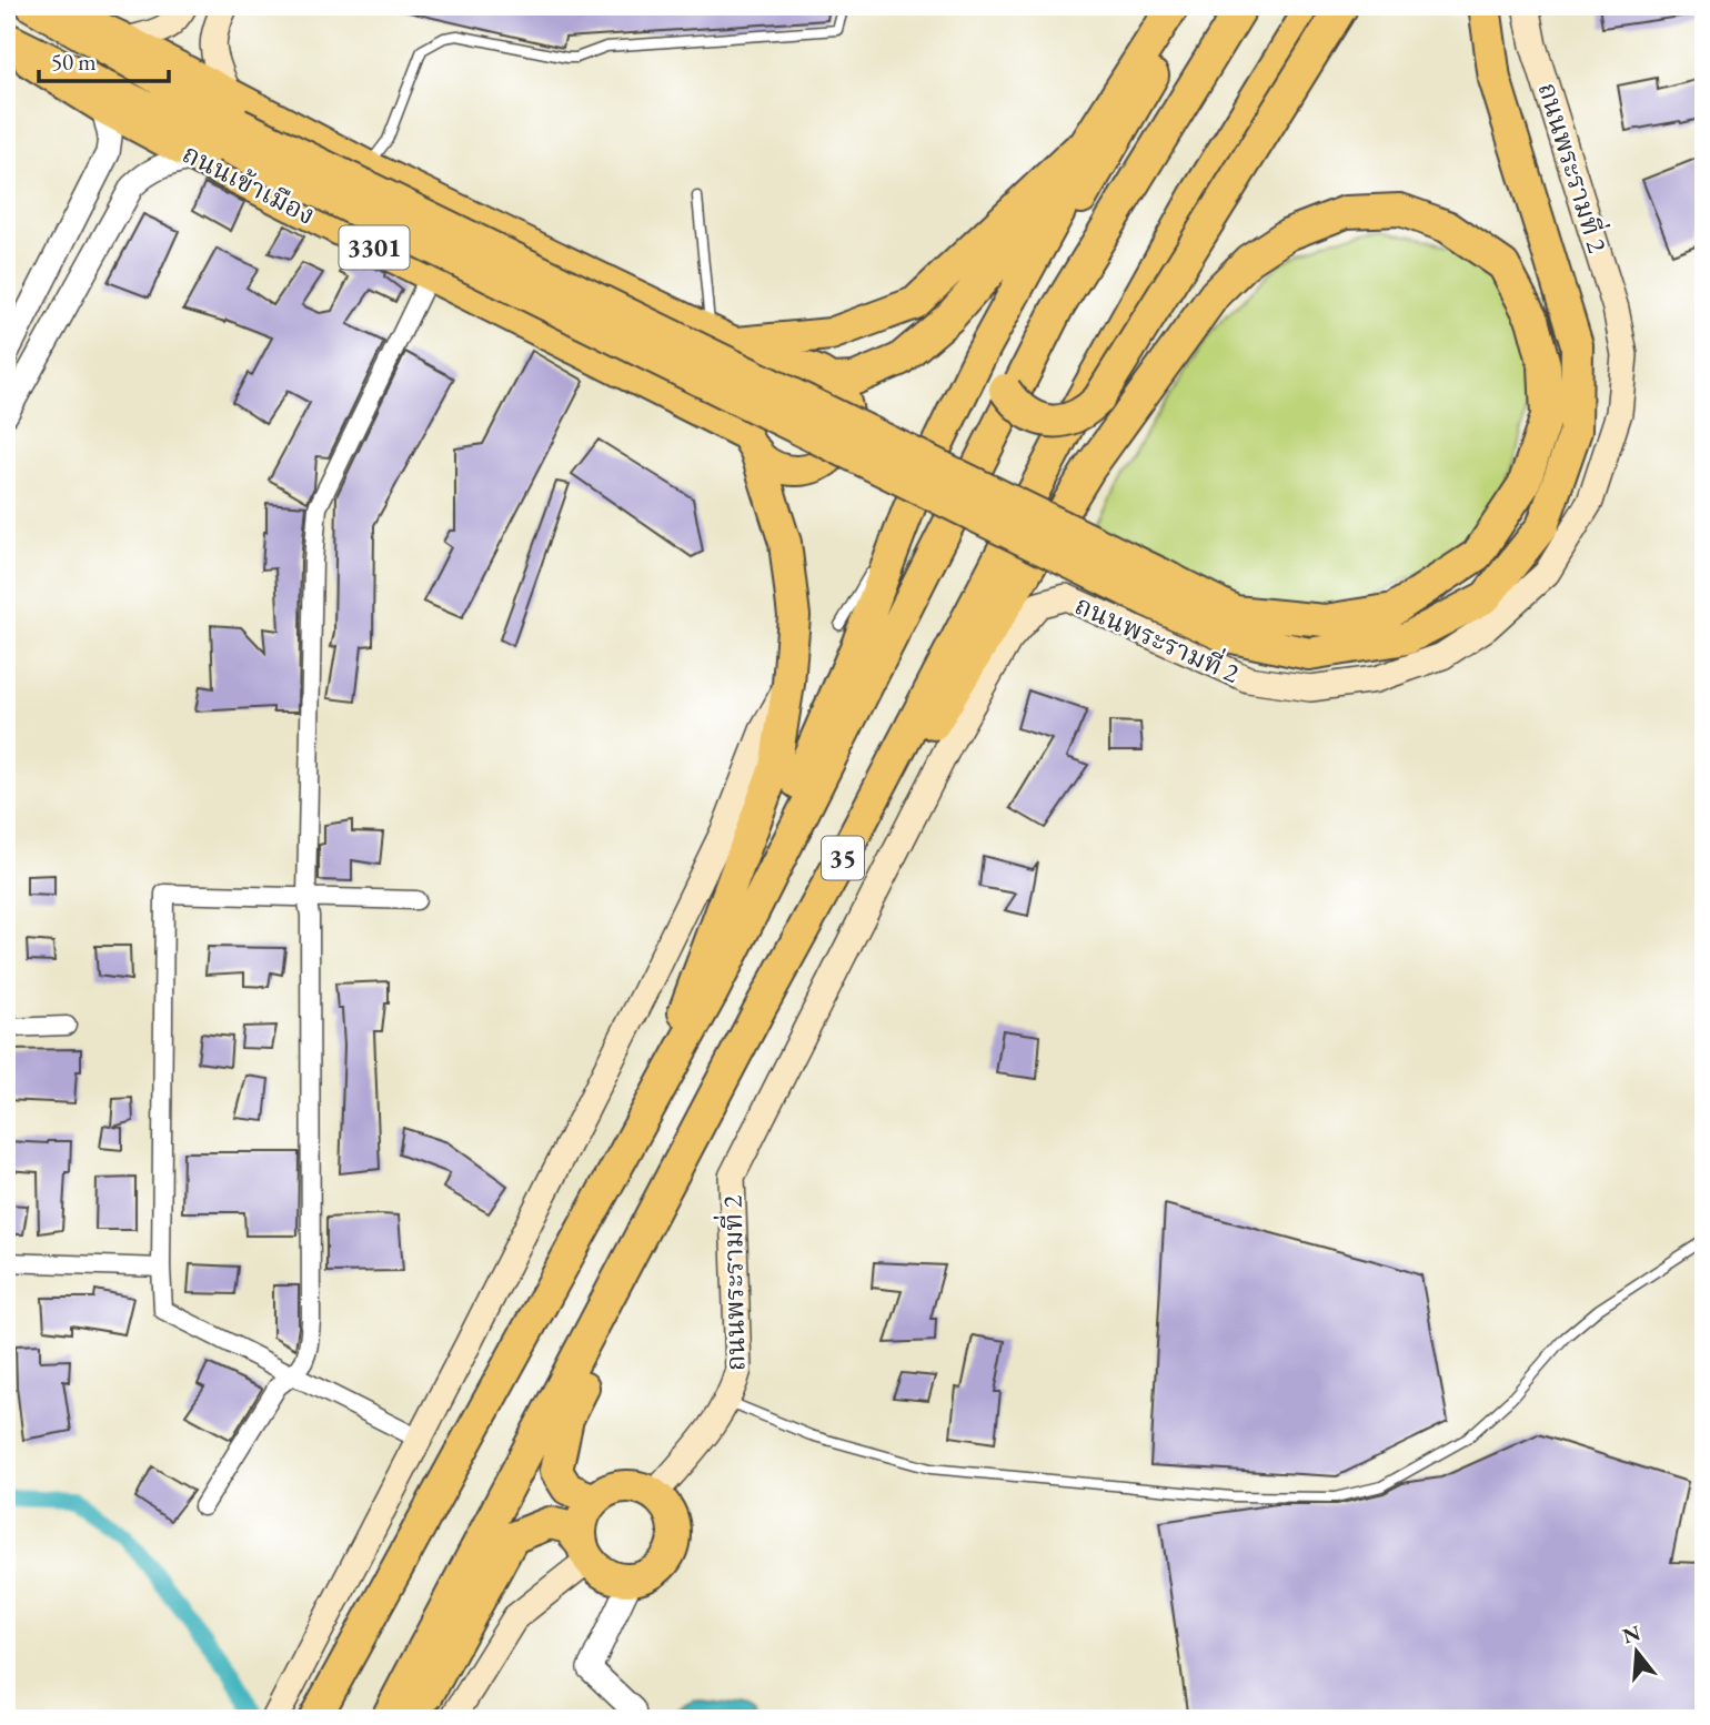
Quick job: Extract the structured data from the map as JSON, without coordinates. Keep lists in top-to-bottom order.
{
  "streets": {
    "highway": ["35"],
    "main road": ["ถนนพระรามที่ 2", "ถนนเข้าเมือง", "3301"]
  },
  "crossings": [
    ["ถนนเข้าเมือง", "3301"]
  ],
  "scale_bar": "50 m",
  "north": "top"
}
